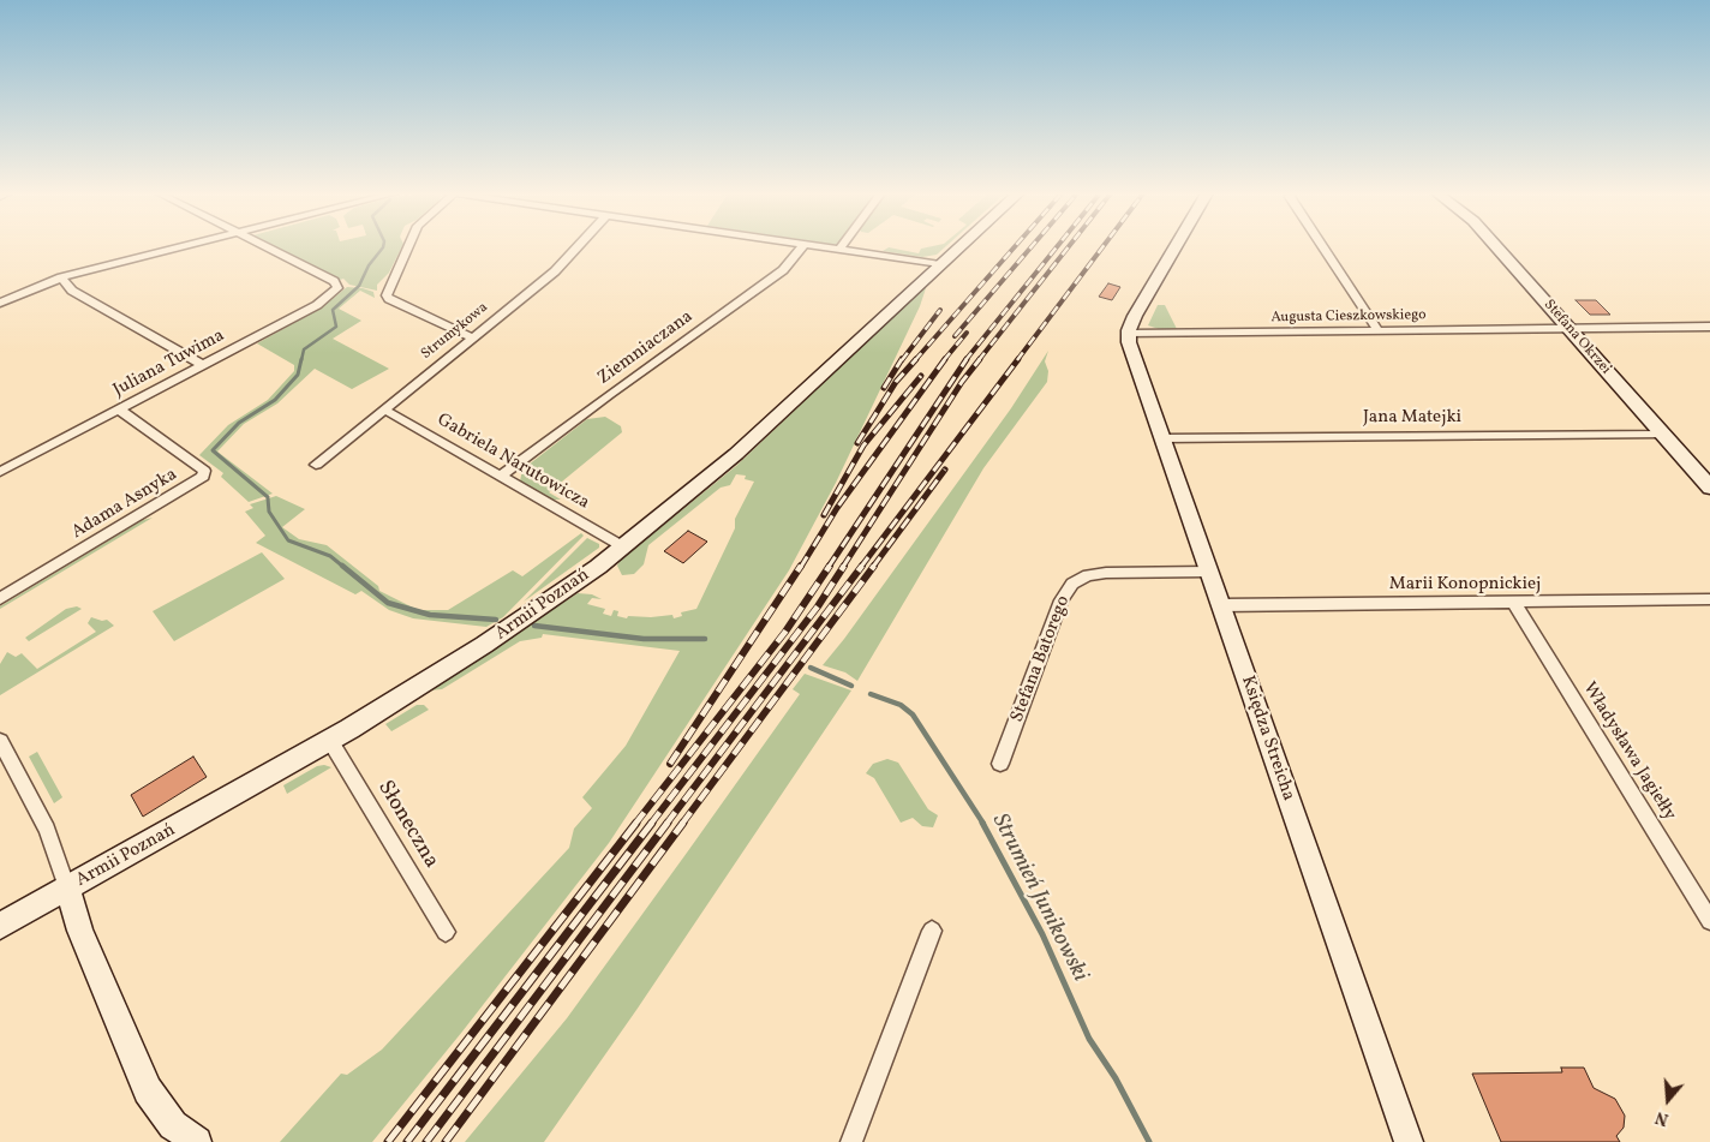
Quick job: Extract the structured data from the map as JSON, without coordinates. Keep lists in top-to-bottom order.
{
  "streets": {
    "street": [
      "Augusta Cieszkowskiego",
      "Strumykowa",
      "Stefana Okrzei",
      "Ziemniaczana",
      "Juliana Tuwima",
      "Jana Matejki",
      "Gabriela Narutowicza",
      "Adama Asnyka",
      "Marii Konopnickiej",
      "Armii Poznań",
      "Stefana Batorego",
      "Księdza Streicha",
      "Władysława Jagiełły",
      "Słoneczna"
    ]
  },
  "crossings": [
    ["Augusta Cieszkowskiego", "Stefana Okrzei"],
    ["Augusta Cieszkowskiego", "Księdza Streicha"],
    ["Strumykowa", "Gabriela Narutowicza"],
    ["Stefana Okrzei", "Jana Matejki"],
    ["Ziemniaczana", "Gabriela Narutowicza"],
    ["Juliana Tuwima", "Adama Asnyka"],
    ["Jana Matejki", "Księdza Streicha"],
    ["Gabriela Narutowicza", "Armii Poznań"],
    ["Marii Konopnickiej", "Księdza Streicha"],
    ["Marii Konopnickiej", "Władysława Jagiełły"],
    ["Armii Poznań", "Słoneczna"],
    ["Stefana Batorego", "Księdza Streicha"]
  ],
  "water": ["Strumień Junikowski"],
  "north": "bottom"
}
